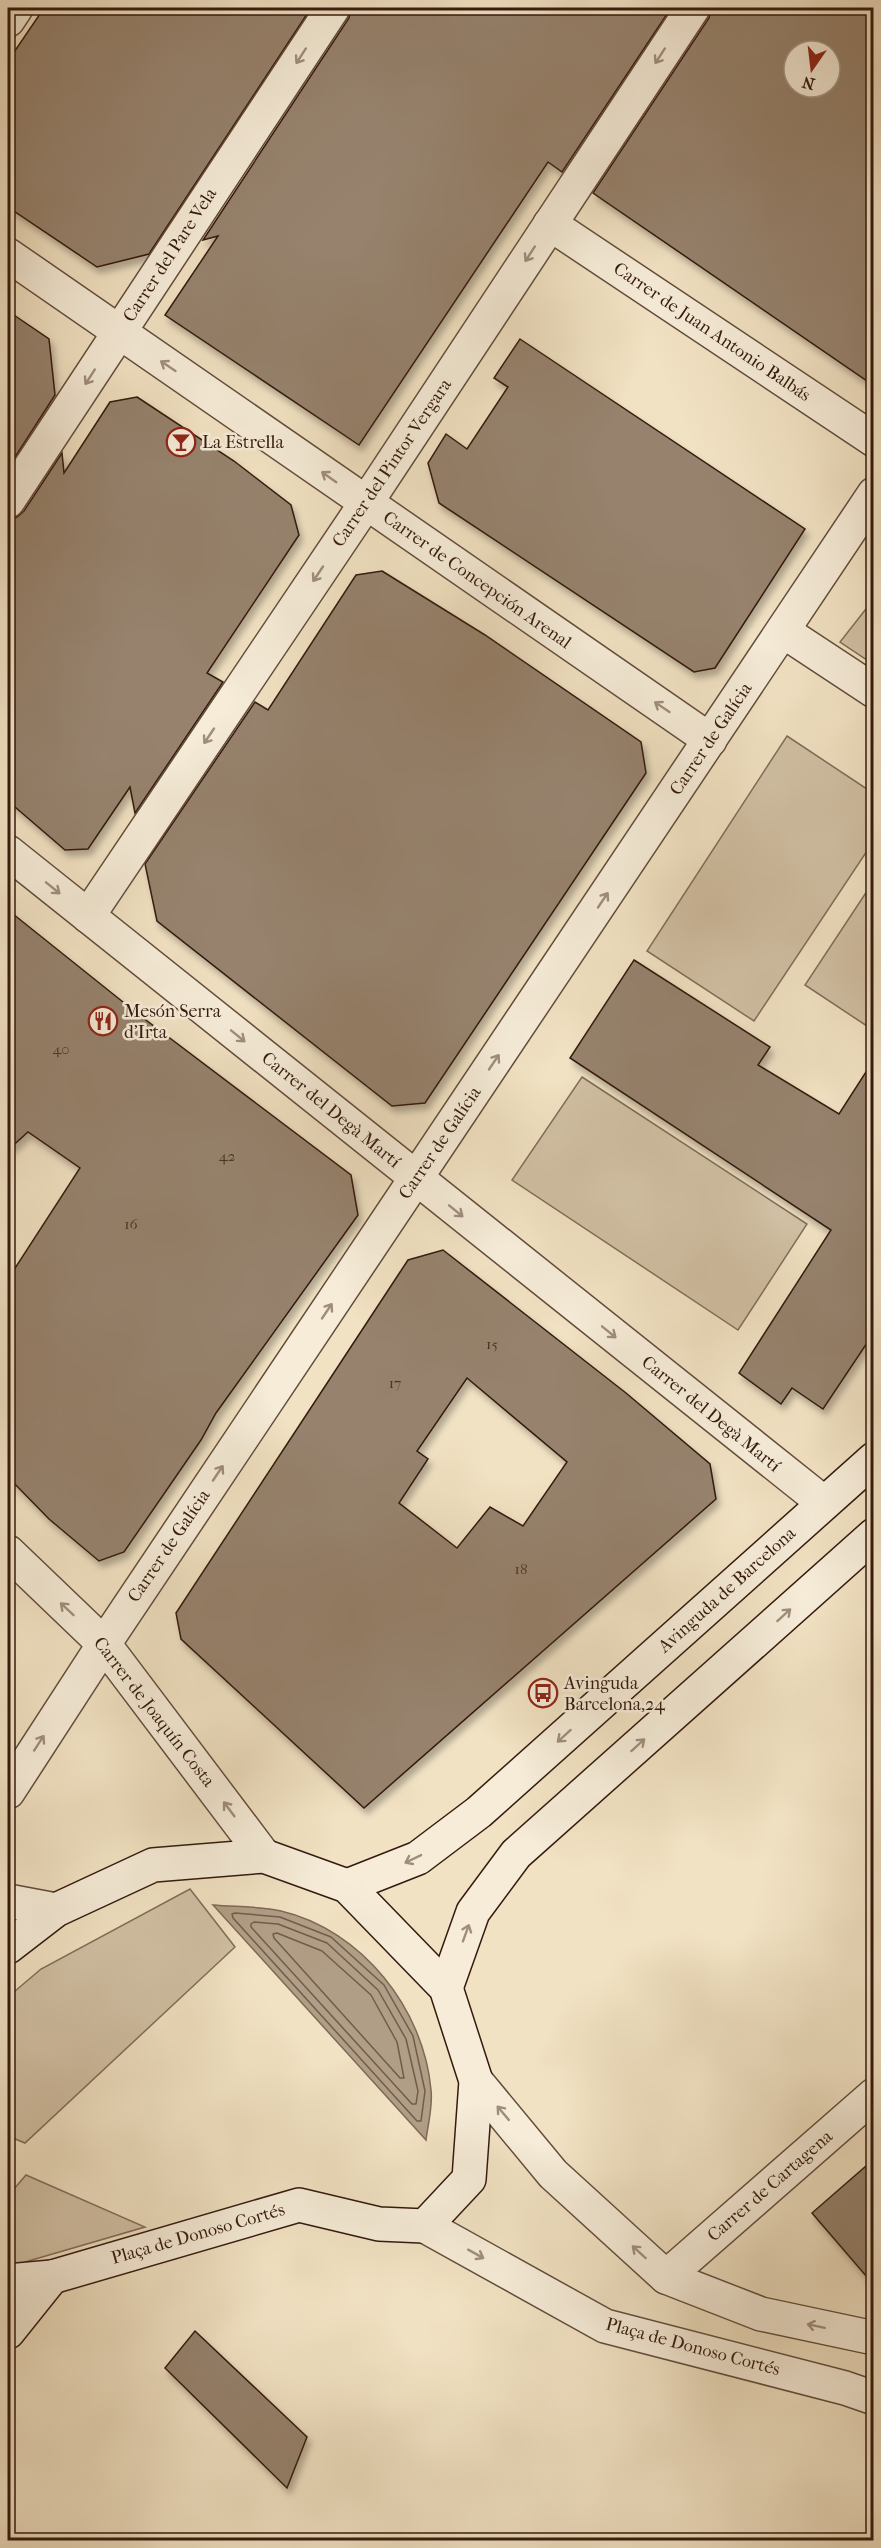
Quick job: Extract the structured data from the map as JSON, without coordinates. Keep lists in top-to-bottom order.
{
  "streets": {
    "street": [
      "Carrer del Pare Vela",
      "Carrer de Juan Antonio Balbás",
      "Carrer del Pintor Vergara",
      "Carrer de Concepción Arenal",
      "Carrer de Galícia",
      "Carrer del Degà Martí",
      "Avinguda de Barcelona",
      "Carrer de Joaquín Costa",
      "Carrer de Cartagena",
      "Plaça de Donoso Cortés"
    ]
  },
  "crossings": [
    ["Carrer del Pare Vela", "Carrer de Concepción Arenal"],
    ["Carrer de Juan Antonio Balbás", "Carrer del Pintor Vergara"],
    ["Carrer del Pintor Vergara", "Carrer de Concepción Arenal"],
    ["Carrer del Pintor Vergara", "Carrer del Degà Martí"],
    ["Carrer de Concepción Arenal", "Carrer de Galícia"],
    ["Carrer de Galícia", "Carrer del Degà Martí"],
    ["Carrer de Galícia", "Carrer de Joaquín Costa"],
    ["Carrer del Degà Martí", "Avinguda de Barcelona"]
  ],
  "one_way": [
    "Carrer del Pare Vela",
    "Carrer del Pintor Vergara",
    "Carrer de Concepción Arenal",
    "Carrer de Galícia",
    "Carrer del Degà Martí",
    "Carrer de Joaquín Costa"
  ],
  "places": {
    "bar": ["La Estrella"],
    "restaurant": ["Mesón Serra d'Irta"],
    "bus stop": ["Avinguda Barcelona,24"]
  },
  "house_numbers": [
    "40",
    "42",
    "16",
    "15",
    "17",
    "18"
  ],
  "north": "bottom"
}
